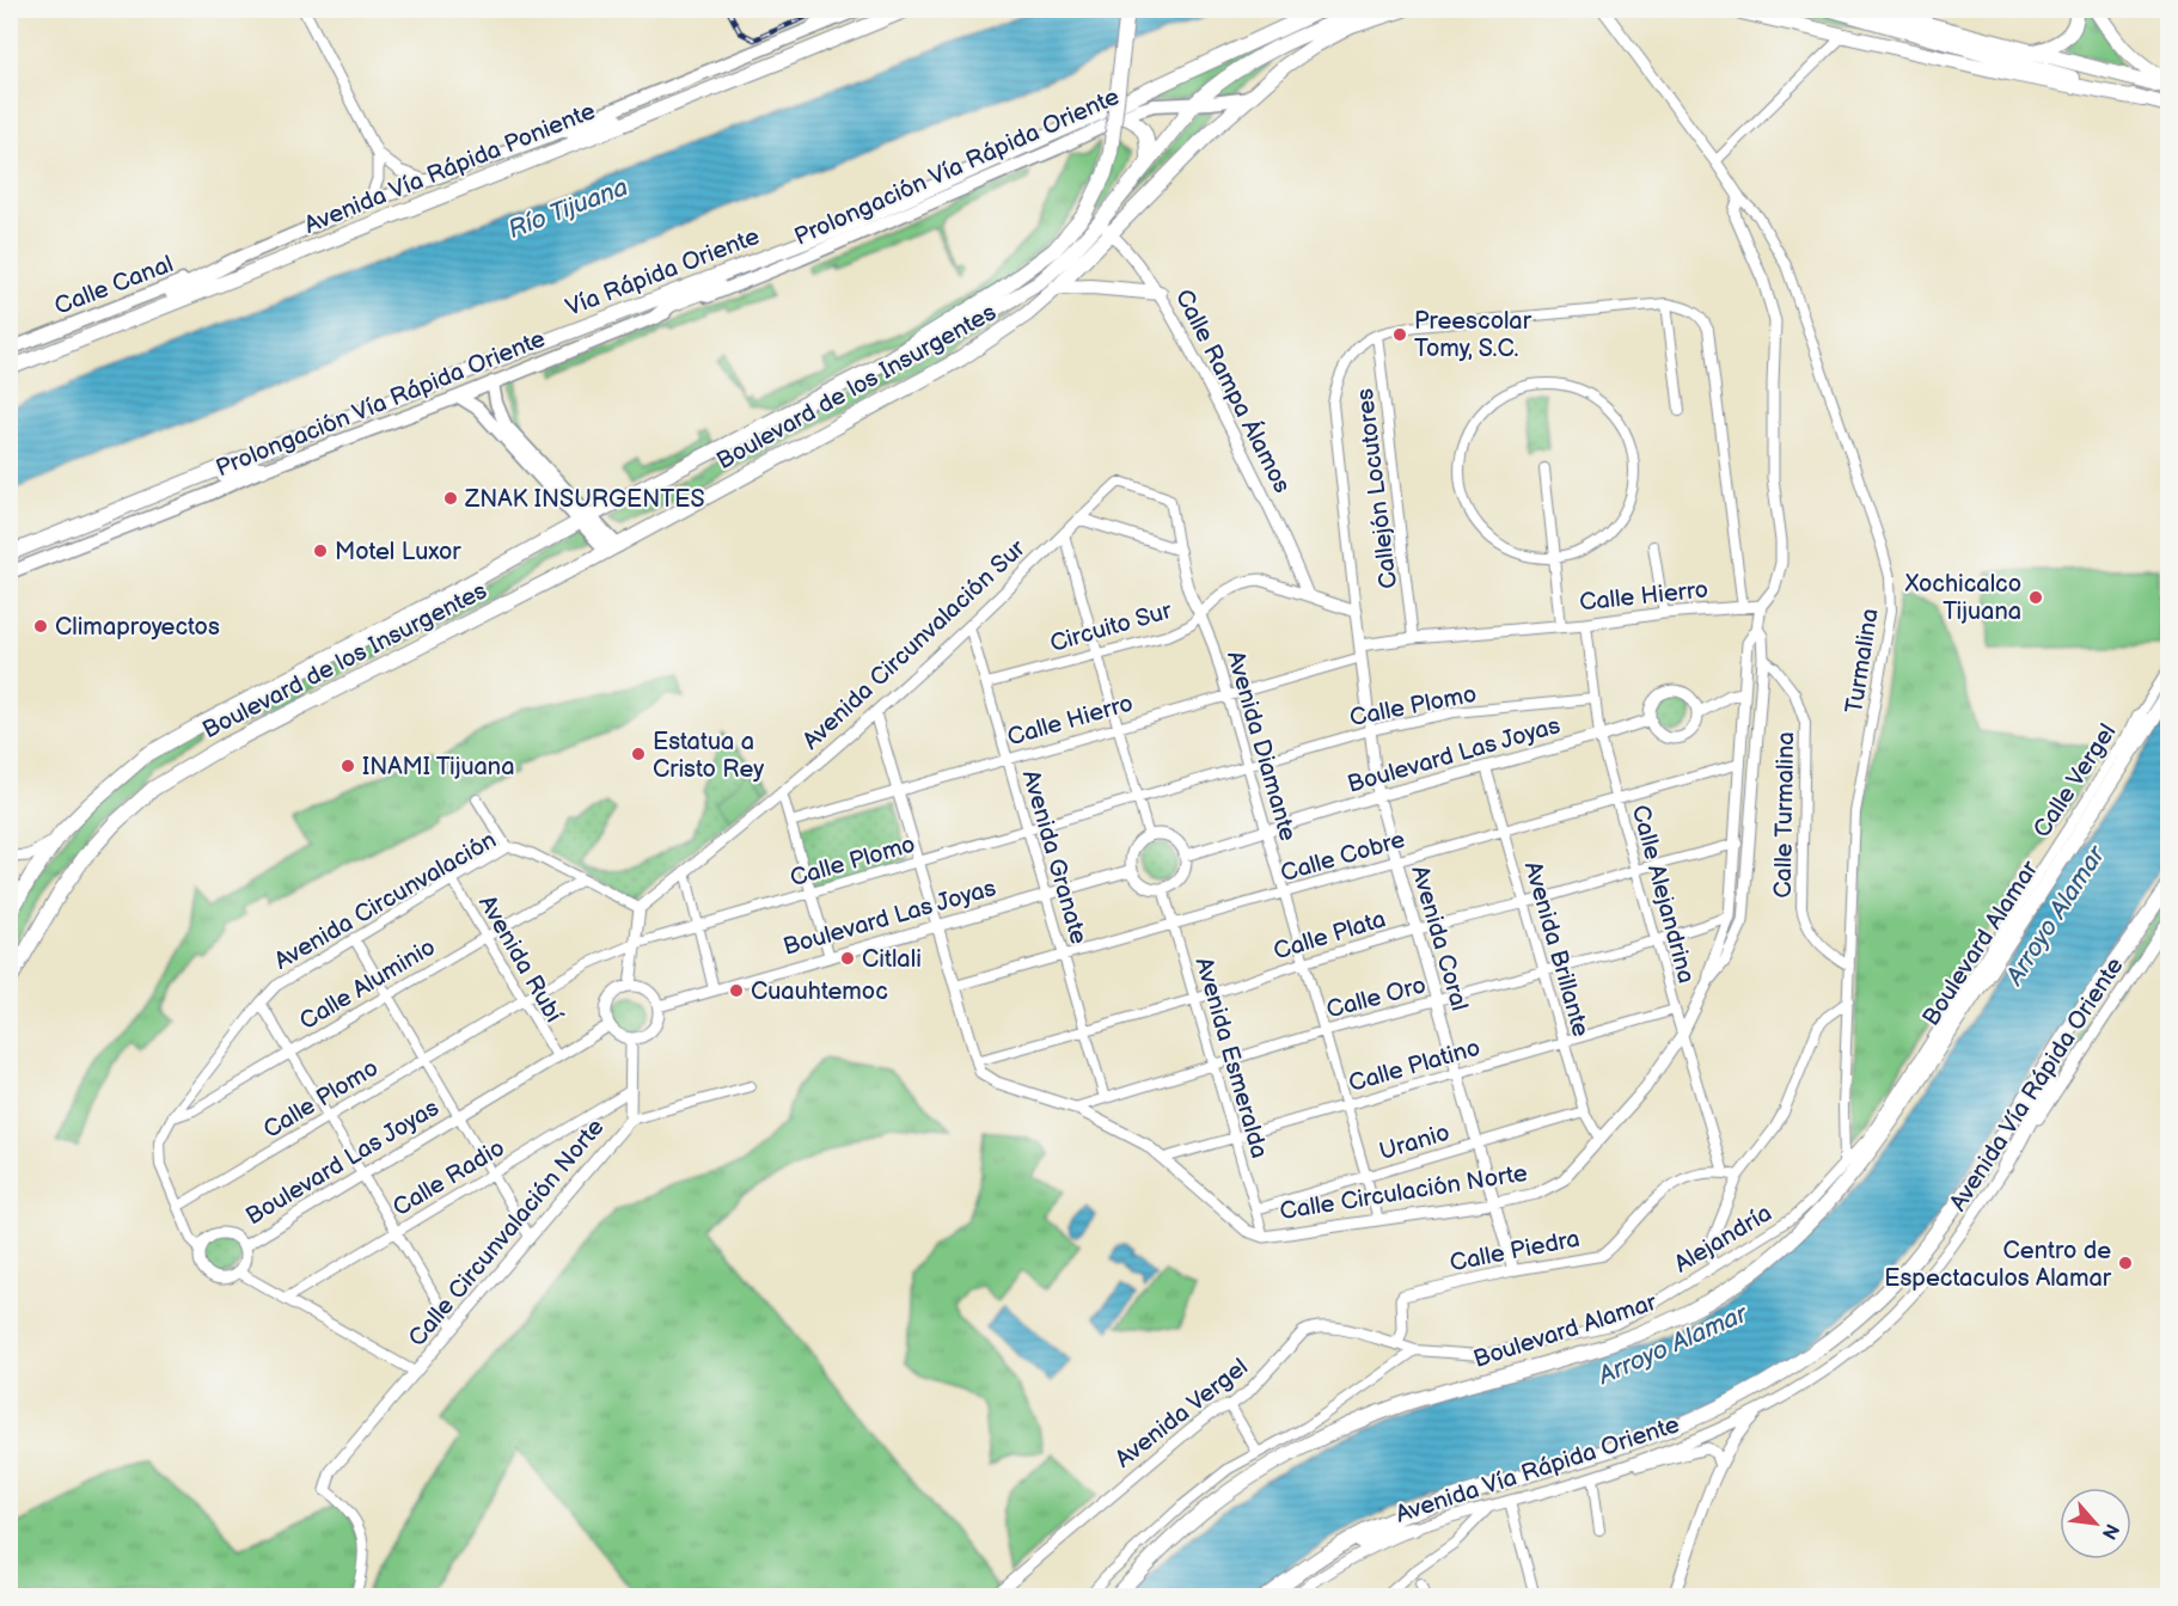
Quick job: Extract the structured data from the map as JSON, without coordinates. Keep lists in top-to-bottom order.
{
  "streets": {
    "main road": [
      "Prolongación Vía Rápida Oriente",
      "Avenida Vía Rápida Poniente",
      "Vía Rápida Oriente",
      "Calle Canal",
      "Boulevard de los Insurgentes",
      "Boulevard Alamar"
    ],
    "street": [
      "Calle Rampa Álamos",
      "Callejón Locutores",
      "Calle Hierro",
      "Circuito Sur",
      "Avenida Circunvalación Sur",
      "Turmalina",
      "Calle Plomo",
      "Avenida Diamante",
      "Boulevard Las Joyas",
      "Calle Vergel",
      "Calle Turmalina",
      "Calle Cobre",
      "Avenida Granate",
      "Calle Alejandrina",
      "Avenida Circunvalación",
      "Calle Plata",
      "Avenida Coral",
      "Avenida Brillante",
      "Avenida Rubí",
      "Calle Aluminio",
      "Calle Oro",
      "Avenida Esmeralda",
      "Calle Platino",
      "Avenida Vía Rápida Oriente",
      "Uranio",
      "Calle Radio",
      "Calle Circulación Norte",
      "Calle Circunvalación Norte",
      "Alejandría",
      "Calle Piedra",
      "Avenida Vergel"
    ]
  },
  "crossings": [
    ["Prolongación Vía Rápida Oriente", "Boulevard de los Insurgentes"],
    ["Avenida Vía Rápida Poniente", "Calle Canal"],
    ["Boulevard de los Insurgentes", "Calle Rampa Álamos"],
    ["Calle Rampa Álamos", "Circuito Sur"],
    ["Callejón Locutores", "Calle Hierro"],
    ["Calle Hierro", "Avenida Diamante"],
    ["Calle Hierro", "Avenida Granate"],
    ["Calle Hierro", "Calle Alejandrina"],
    ["Calle Hierro", "Avenida Coral"],
    ["Circuito Sur", "Avenida Diamante"],
    ["Circuito Sur", "Avenida Granate"],
    ["Circuito Sur", "Avenida Coral"],
    ["Avenida Circunvalación Sur", "Avenida Granate"],
    ["Avenida Circunvalación Sur", "Avenida Circunvalación"],
    ["Turmalina", "Calle Vergel"],
    ["Turmalina", "Calle Turmalina"],
    ["Turmalina", "Alejandría"],
    ["Calle Plomo", "Avenida Diamante"],
    ["Calle Plomo", "Avenida Granate"],
    ["Calle Plomo", "Calle Alejandrina"],
    ["Calle Plomo", "Avenida Circunvalación"],
    ["Calle Plomo", "Avenida Coral"],
    ["Calle Plomo", "Avenida Rubí"],
    ["Avenida Diamante", "Boulevard Las Joyas"],
    ["Avenida Diamante", "Calle Cobre"],
    ["Avenida Diamante", "Calle Plata"],
    ["Avenida Diamante", "Calle Oro"],
    ["Avenida Diamante", "Calle Platino"],
    ["Avenida Diamante", "Uranio"],
    ["Avenida Diamante", "Calle Circulación Norte"],
    ["Boulevard Las Joyas", "Avenida Granate"],
    ["Boulevard Las Joyas", "Calle Alejandrina"],
    ["Boulevard Las Joyas", "Avenida Circunvalación"],
    ["Boulevard Las Joyas", "Avenida Coral"],
    ["Boulevard Las Joyas", "Avenida Brillante"],
    ["Boulevard Las Joyas", "Avenida Rubí"],
    ["Boulevard Las Joyas", "Avenida Esmeralda"],
    ["Calle Vergel", "Alejandría"],
    ["Calle Cobre", "Avenida Granate"],
    ["Calle Cobre", "Calle Alejandrina"],
    ["Calle Cobre", "Avenida Coral"],
    ["Calle Cobre", "Avenida Brillante"],
    ["Calle Cobre", "Avenida Esmeralda"],
    ["Avenida Granate", "Calle Plata"],
    ["Avenida Granate", "Calle Oro"],
    ["Calle Alejandrina", "Calle Plata"],
    ["Calle Alejandrina", "Calle Oro"],
    ["Calle Alejandrina", "Calle Platino"],
    ["Calle Alejandrina", "Calle Circulación Norte"],
    ["Calle Alejandrina", "Calle Piedra"],
    ["Avenida Circunvalación", "Avenida Rubí"],
    ["Avenida Circunvalación", "Calle Aluminio"],
    ["Calle Plata", "Avenida Coral"],
    ["Calle Plata", "Avenida Brillante"],
    ["Calle Plata", "Avenida Esmeralda"],
    ["Calle Plata", "Calle Circulación Norte"],
    ["Avenida Coral", "Calle Oro"],
    ["Avenida Coral", "Calle Platino"],
    ["Avenida Coral", "Uranio"],
    ["Avenida Coral", "Calle Circulación Norte"],
    ["Avenida Coral", "Calle Piedra"],
    ["Avenida Brillante", "Calle Oro"],
    ["Avenida Brillante", "Calle Platino"],
    ["Avenida Brillante", "Uranio"],
    ["Avenida Brillante", "Calle Circulación Norte"],
    ["Avenida Rubí", "Calle Aluminio"],
    ["Calle Oro", "Avenida Esmeralda"],
    ["Calle Oro", "Calle Circulación Norte"],
    ["Avenida Esmeralda", "Calle Platino"],
    ["Avenida Esmeralda", "Uranio"],
    ["Avenida Esmeralda", "Calle Circulación Norte"],
    ["Calle Platino", "Calle Circulación Norte"],
    ["Alejandría", "Avenida Vergel"],
    ["Calle Piedra", "Avenida Vergel"]
  ],
  "water": ["Río Tijuana", "Arroyo Alamar"],
  "places": [
    "Preescolar Tomy, S.C.",
    "ZNAK INSURGENTES",
    "Motel Luxor",
    "Xochicalco Tijuana",
    "Climaproyectos",
    "Estatua a Cristo Rey",
    "INAMI Tijuana",
    "Citlali",
    "Cuauhtemoc",
    "Centro de Espectaculos Alamar"
  ],
  "north": "bottom right"
}
